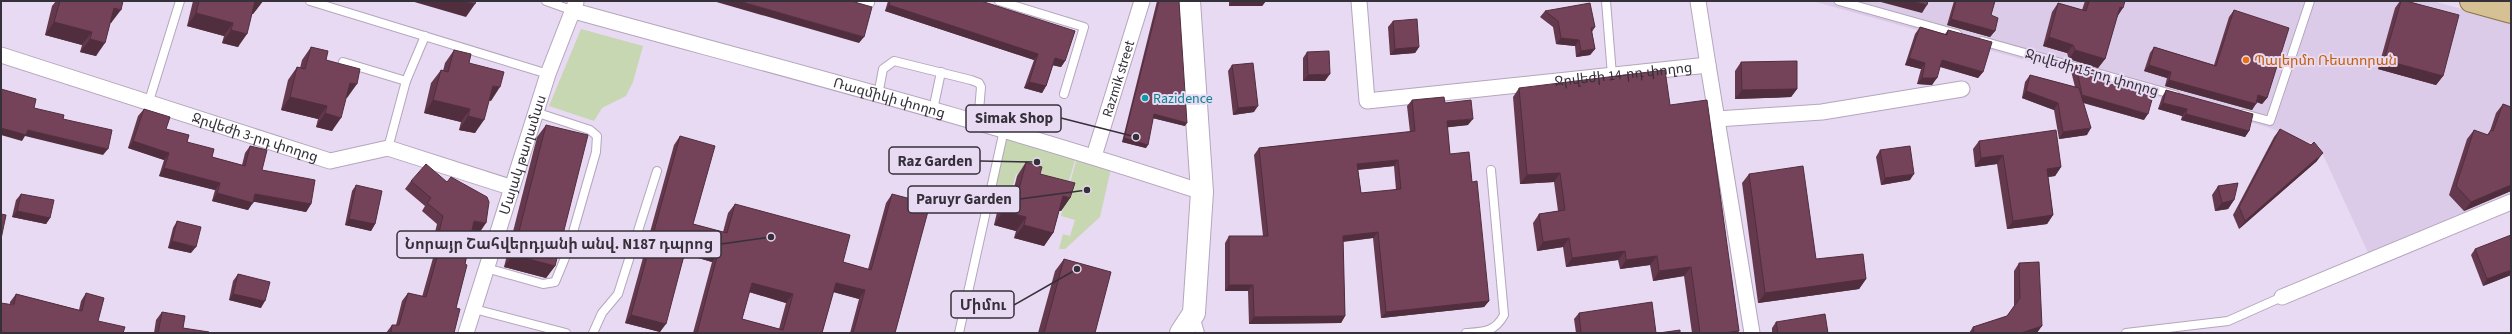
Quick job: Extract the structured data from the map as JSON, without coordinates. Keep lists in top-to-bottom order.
{
  "streets": {
    "street": [
      "Ջրվեժի 14-րդ փողոց",
      "Razmik street",
      "Ռազմիկի փողոց",
      "Ջրվեժի 3-րդ փողոց",
      "Մայակ թաղամաս"
    ],
    "lane": ["Ջրվեժի 15-րդ փողոց"]
  },
  "crossings": [
    ["Razmik street", "Ռազմիկի փողոց"],
    ["Ռազմիկի փողոց", "Մայակ թաղամաս"],
    ["Ջրվեժի 3-րդ փողոց", "Մայակ թաղամաս"]
  ],
  "places": [
    "Պալերմո Ռեստորան",
    "Razidence",
    "Simak Shop",
    "Raz Garden",
    "Paruyr Garden",
    "Նորայր Շահվերդյանի անվ. N187 դպրոց",
    "Միմու"
  ]
}
